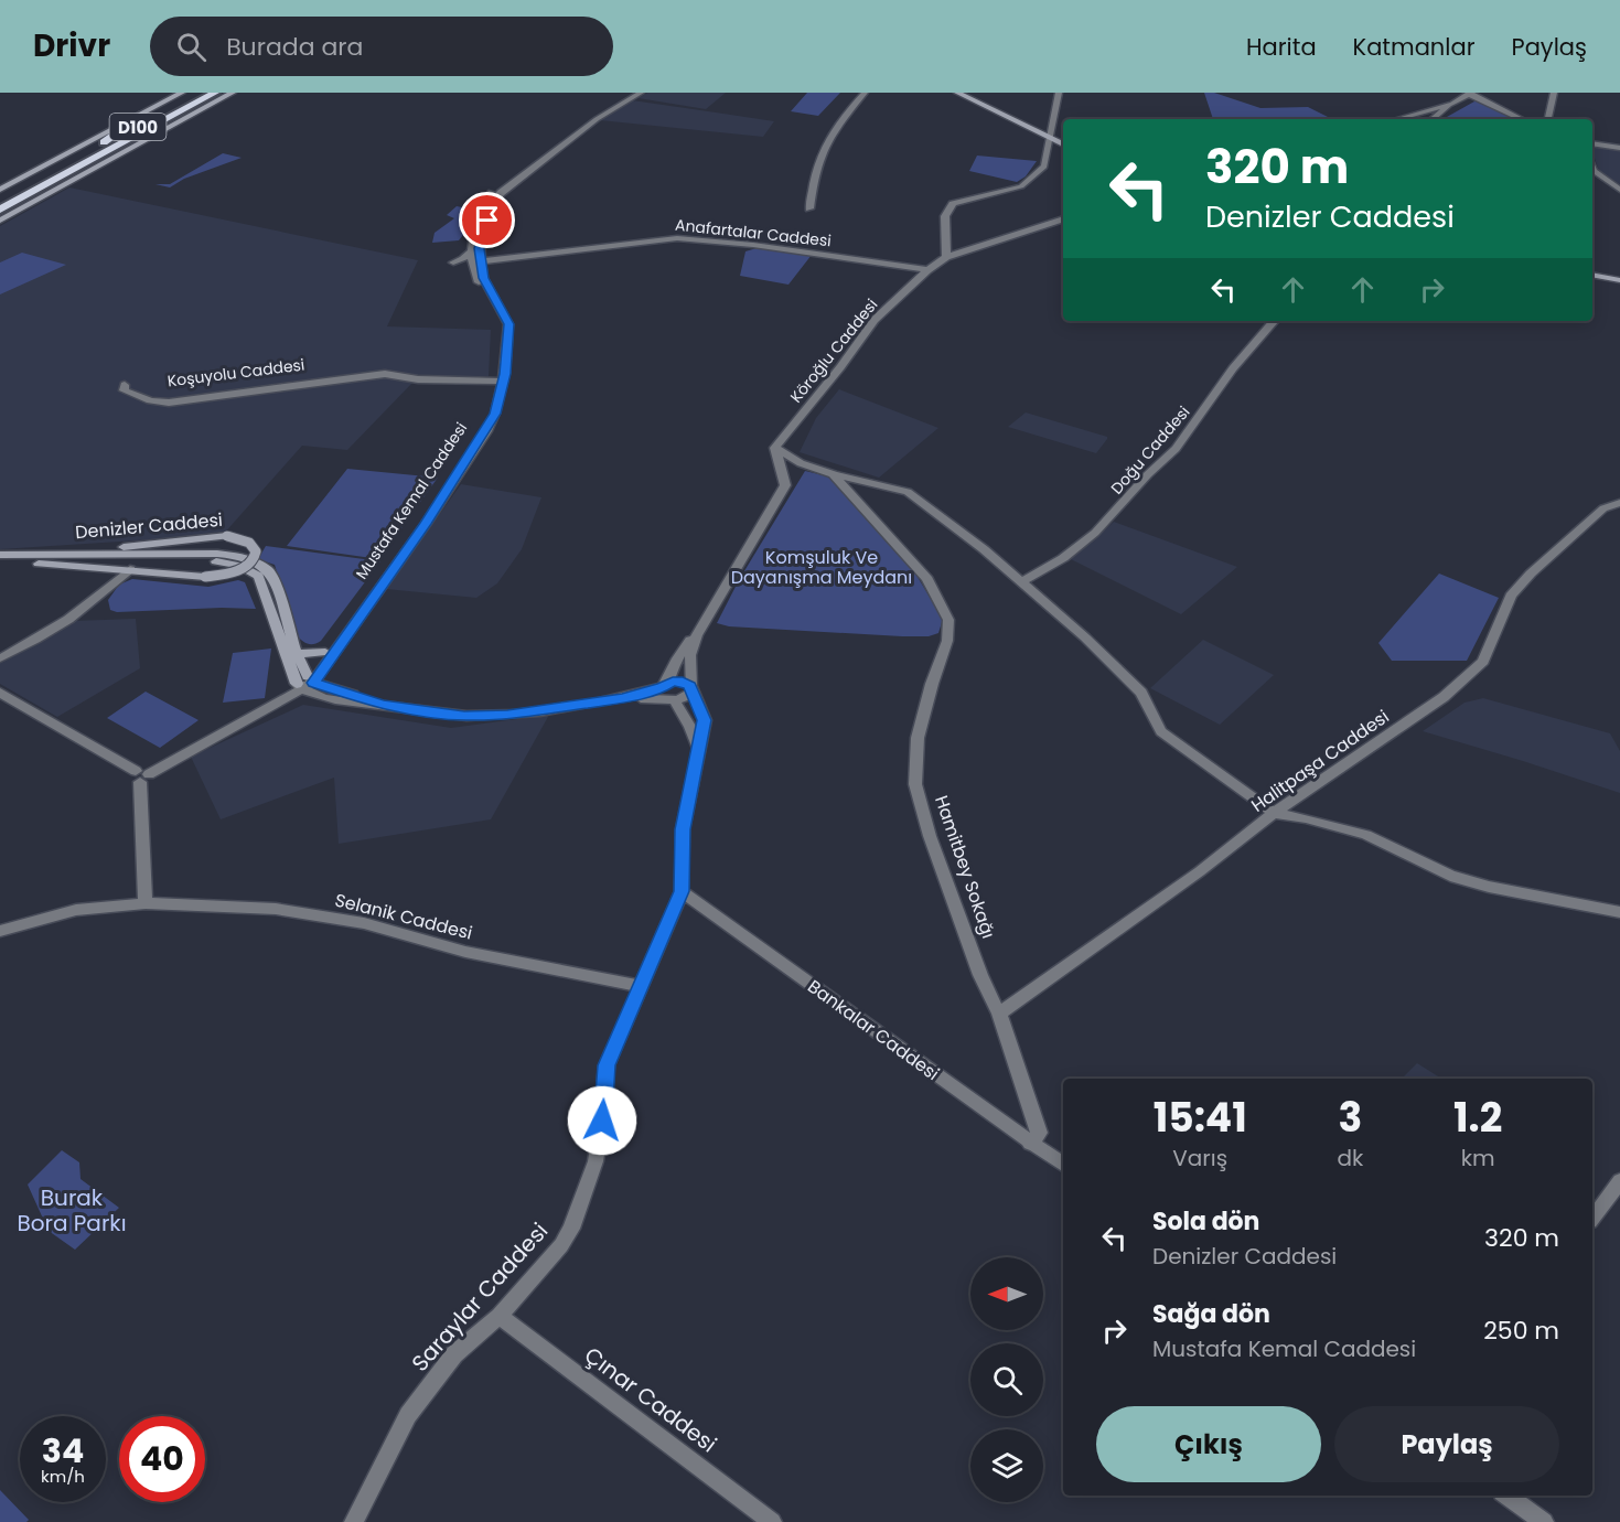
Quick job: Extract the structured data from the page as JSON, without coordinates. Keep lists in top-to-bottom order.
{
  "streets": {
    "highway": ["D100"],
    "main road": ["Denizler Caddesi"],
    "street": [
      "Anafartalar Caddesi",
      "Köroğlu Caddesi",
      "Koşuyolu Caddesi",
      "Doğu Caddesi",
      "Mustafa Kemal Caddesi",
      "Halitpaşa Caddesi",
      "Hamitbey Sokağı",
      "Selanik Caddesi",
      "Bankalar Caddesi",
      "Saraylar Caddesi",
      "Çınar Caddesi"
    ]
  },
  "crossings": [
    ["Anafartalar Caddesi", "Köroğlu Caddesi"],
    ["Anafartalar Caddesi", "Mustafa Kemal Caddesi"],
    ["Köroğlu Caddesi", "Saraylar Caddesi"],
    ["Koşuyolu Caddesi", "Mustafa Kemal Caddesi"],
    ["Mustafa Kemal Caddesi", "Denizler Caddesi"],
    ["Halitpaşa Caddesi", "Hamitbey Sokağı"],
    ["Hamitbey Sokağı", "Bankalar Caddesi"],
    ["Selanik Caddesi", "Saraylar Caddesi"],
    ["Bankalar Caddesi", "Saraylar Caddesi"],
    ["Saraylar Caddesi", "Çınar Caddesi"]
  ],
  "parks": ["Komşuluk Ve Dayanışma Meydanı", "Burak Bora Parkı"],
  "north": "left",
  "page": {
    "header": "Drivr",
    "search": "Burada ara",
    "nav": ["Harita", "Katmanlar", "Paylaş"],
    "turn": ["320 m", "Denizler Caddesi"],
    "eta": [
      "15:41",
      "Varış",
      "3",
      "dk",
      "1.2",
      "km"
    ],
    "list": [
      {
        "name": "Sola dön",
        "note": "Denizler Caddesi",
        "value": "320 m"
      },
      {
        "name": "Sağa dön",
        "note": "Mustafa Kemal Caddesi",
        "value": "250 m"
      }
    ],
    "buttons": ["Çıkış", "Paylaş"],
    "speed": "34 km/h",
    "limit": "40"
  }
}
